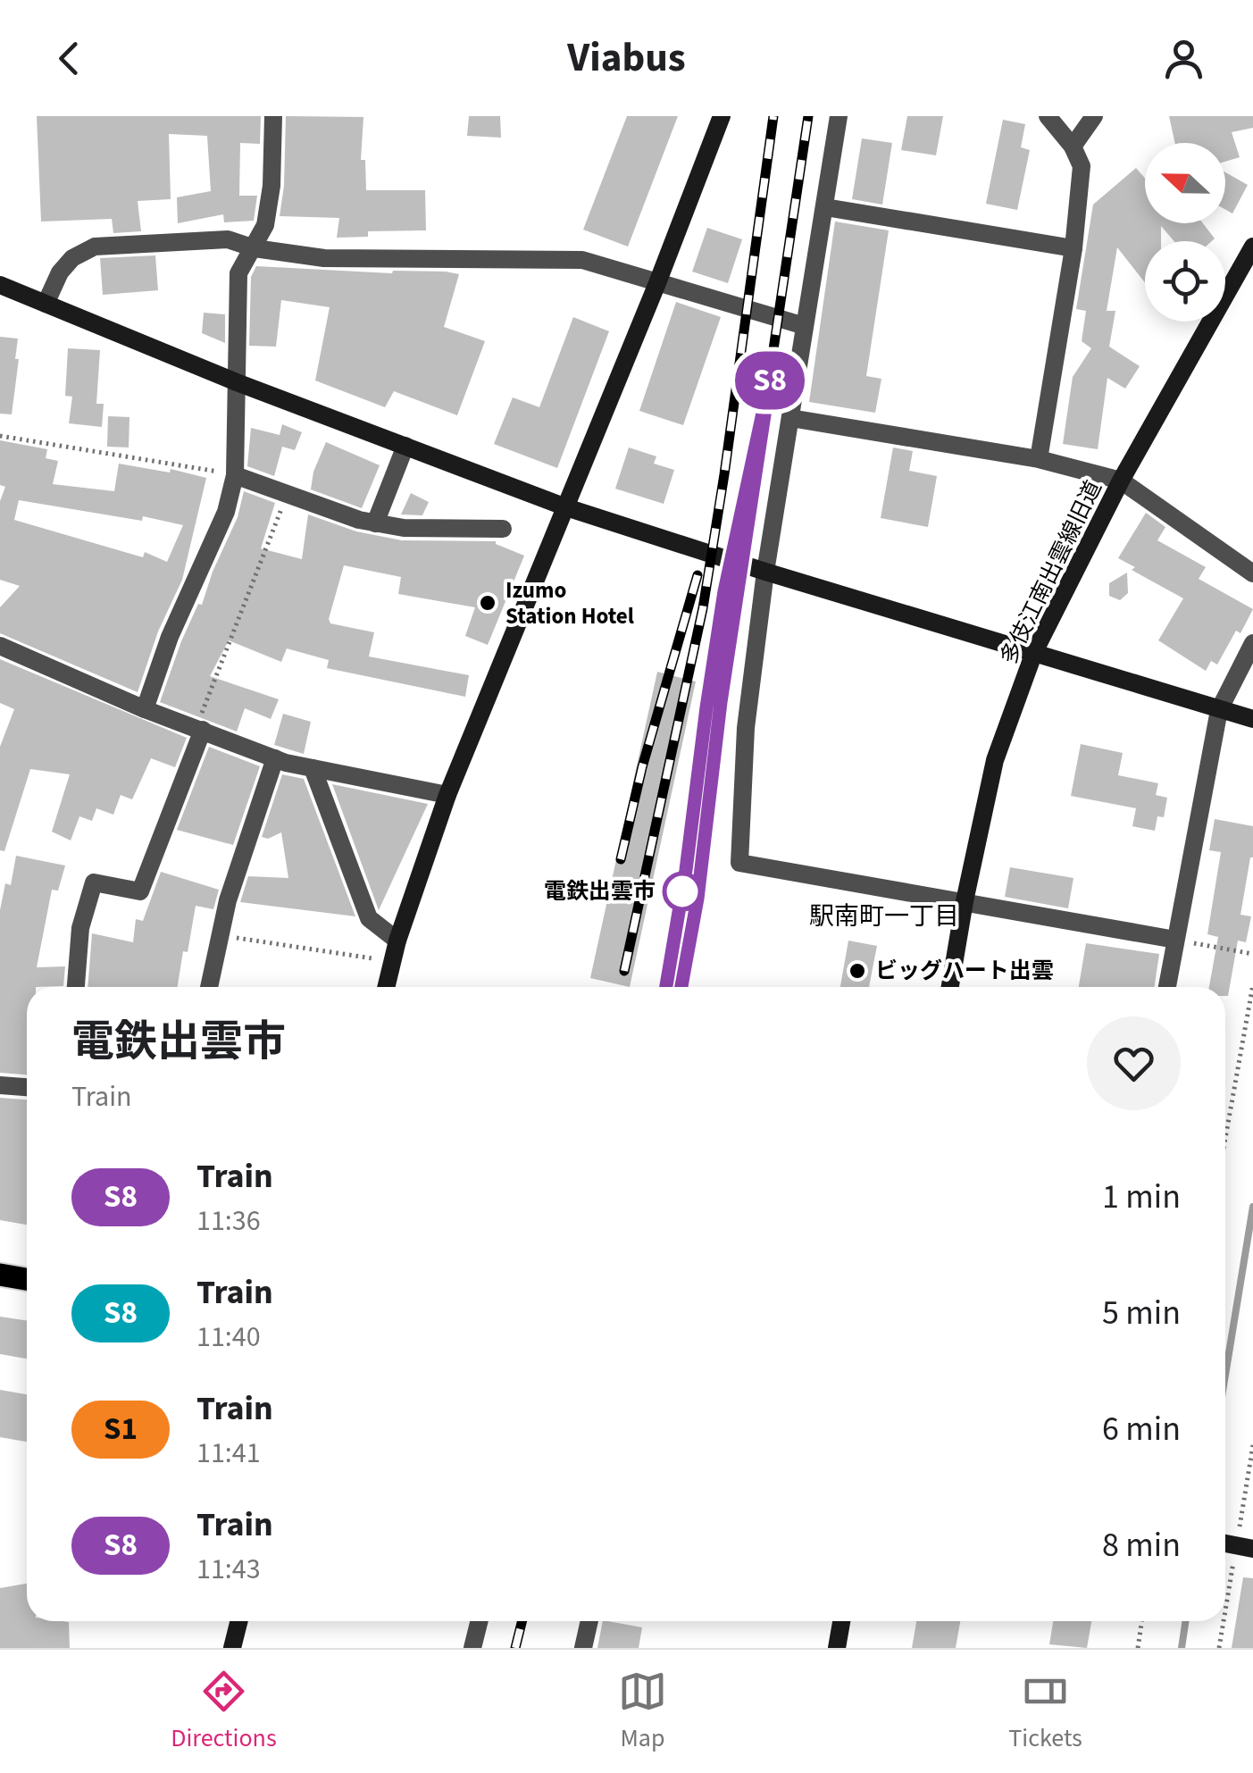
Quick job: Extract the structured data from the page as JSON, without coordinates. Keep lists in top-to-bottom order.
{
  "streets": {
    "street": ["多伎江南出雲線旧道"]
  },
  "districts": ["駅南町一丁目"],
  "places": ["Izumo Station Hotel", "電鉄出雲市", "ビッグハート出雲"],
  "north": "left",
  "page": {
    "header": "Viabus",
    "on_map": "S8",
    "heading": ["電鉄出雲市", "Train"],
    "list": [
      {
        "mark": "S8",
        "name": "Train",
        "note": "11:36",
        "value": "1 min"
      },
      {
        "mark": "S8",
        "name": "Train",
        "note": "11:40",
        "value": "5 min"
      },
      {
        "mark": "S1",
        "name": "Train",
        "note": "11:41",
        "value": "6 min"
      },
      {
        "mark": "S8",
        "name": "Train",
        "note": "11:43",
        "value": "8 min"
      }
    ],
    "tabs": ["Directions", "Map", "Tickets"]
  }
}
